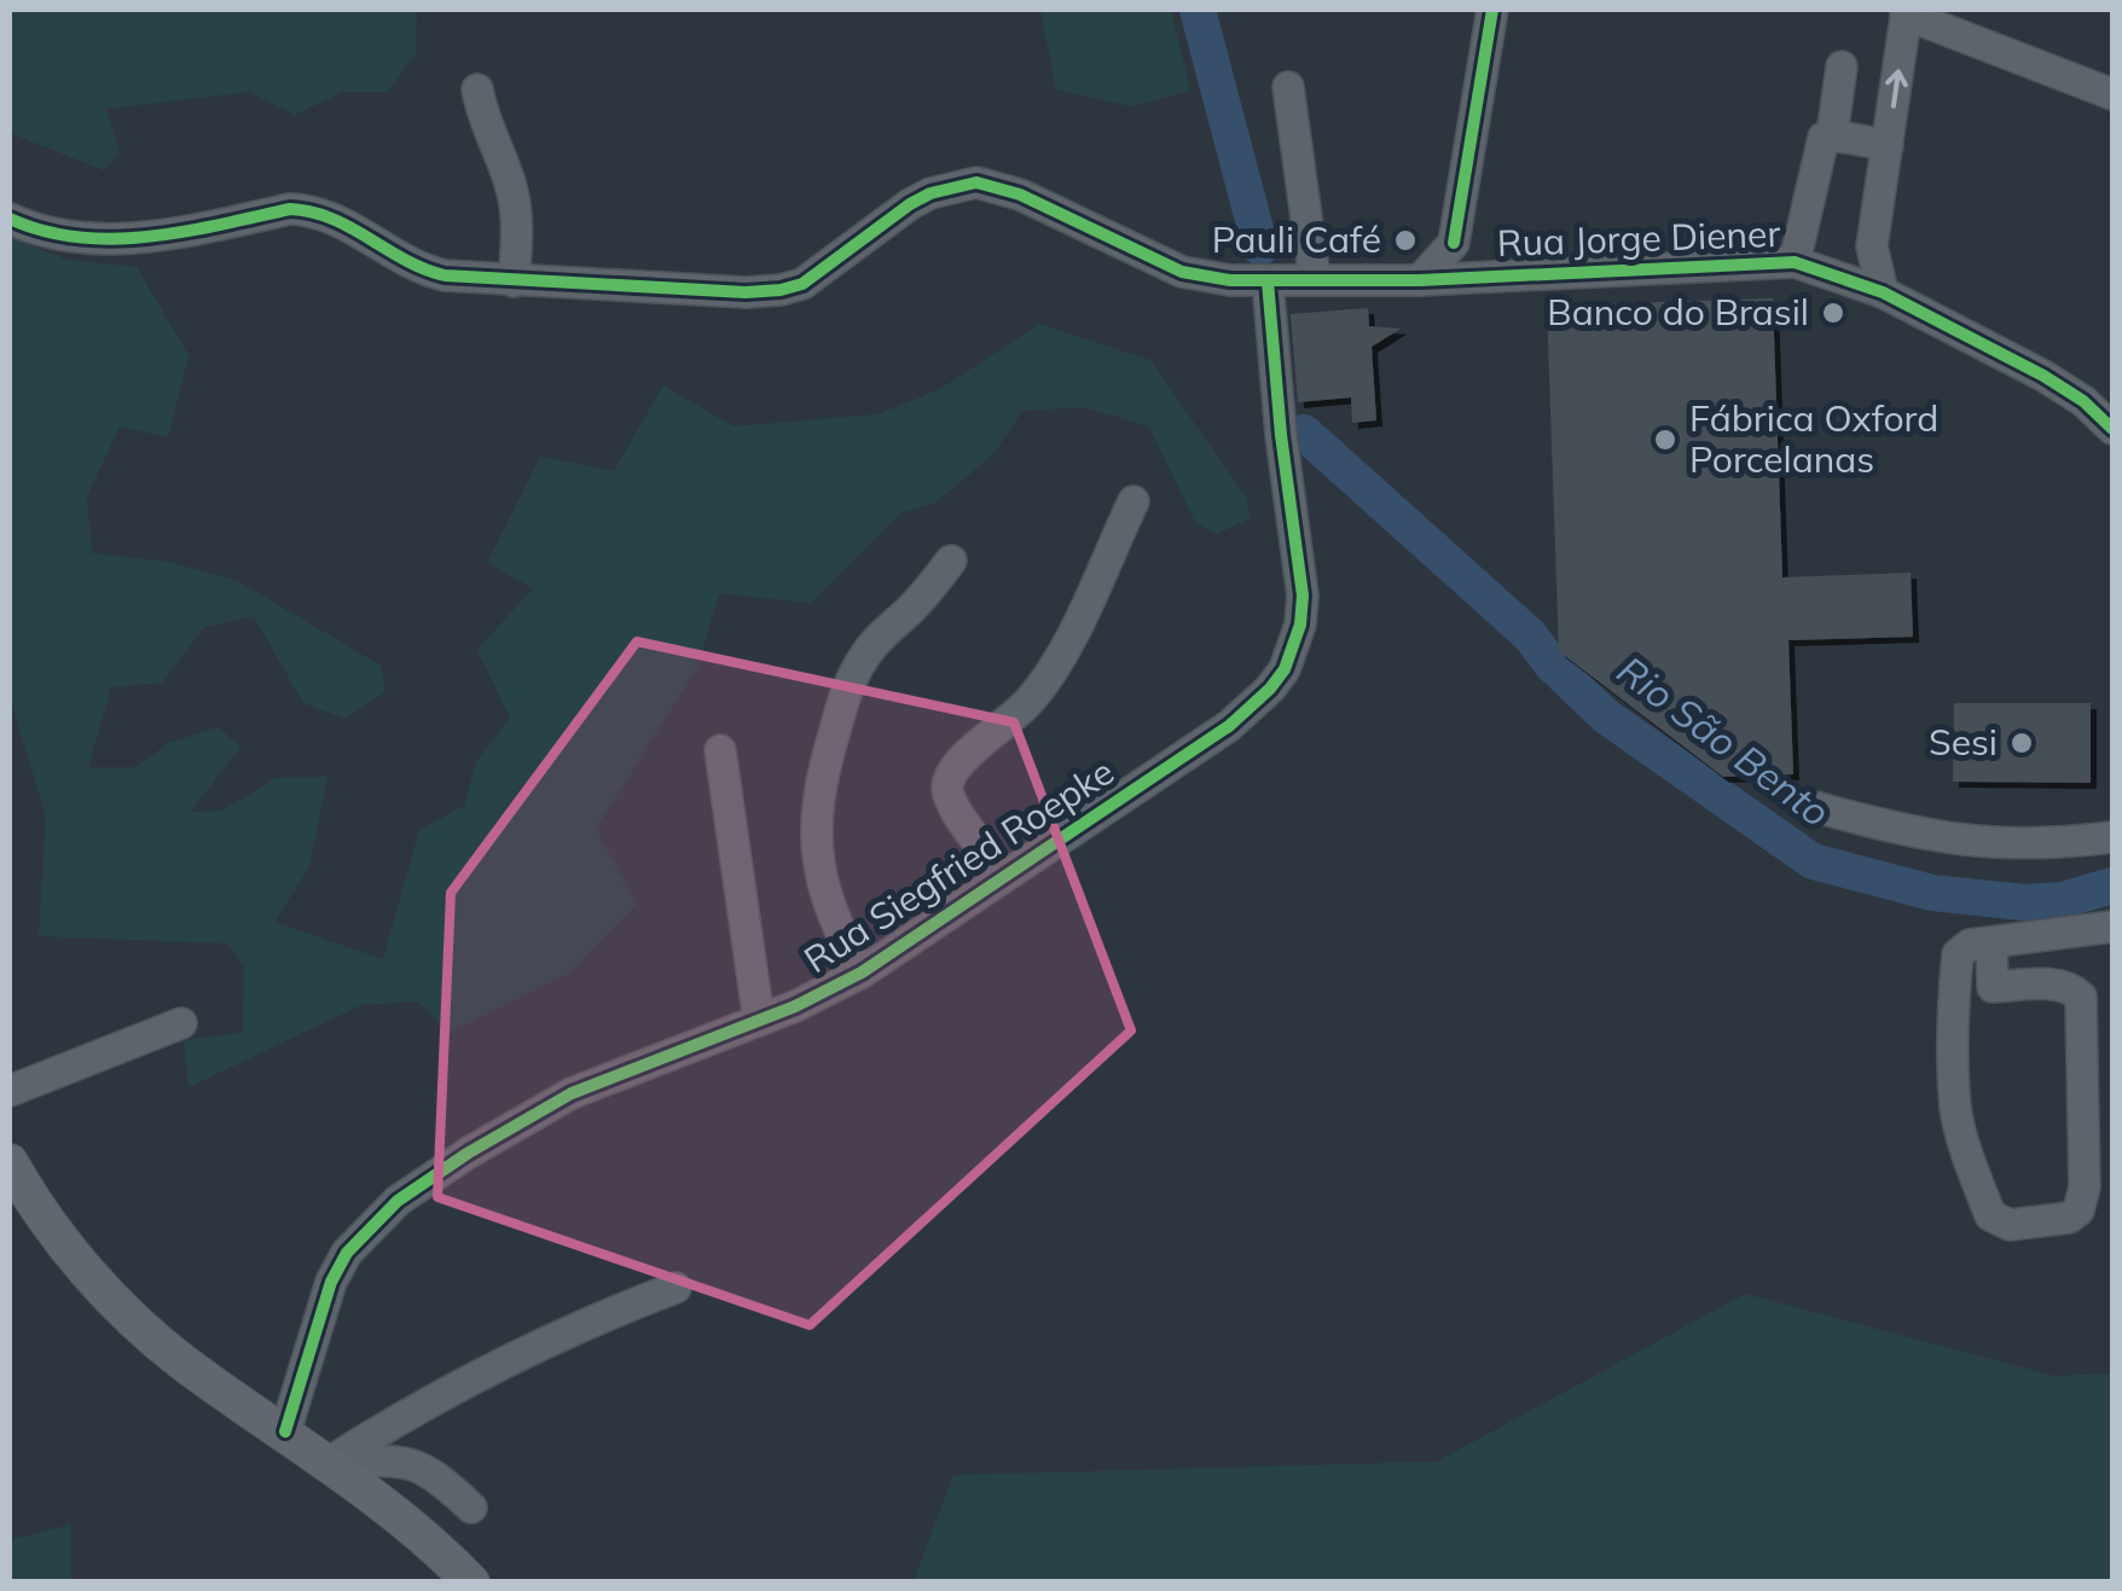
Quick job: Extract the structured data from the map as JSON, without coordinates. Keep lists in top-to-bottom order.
{
  "streets": {
    "street": ["Rua Jorge Diener", "Rua Siegfried Roepke"]
  },
  "crossings": [
    ["Rua Jorge Diener", "Rua Siegfried Roepke"]
  ],
  "water": ["Rio São Bento"],
  "places": [
    "Pauli Café",
    "Banco do Brasil",
    "Fábrica Oxford Porcelanas",
    "Sesi"
  ]
}
